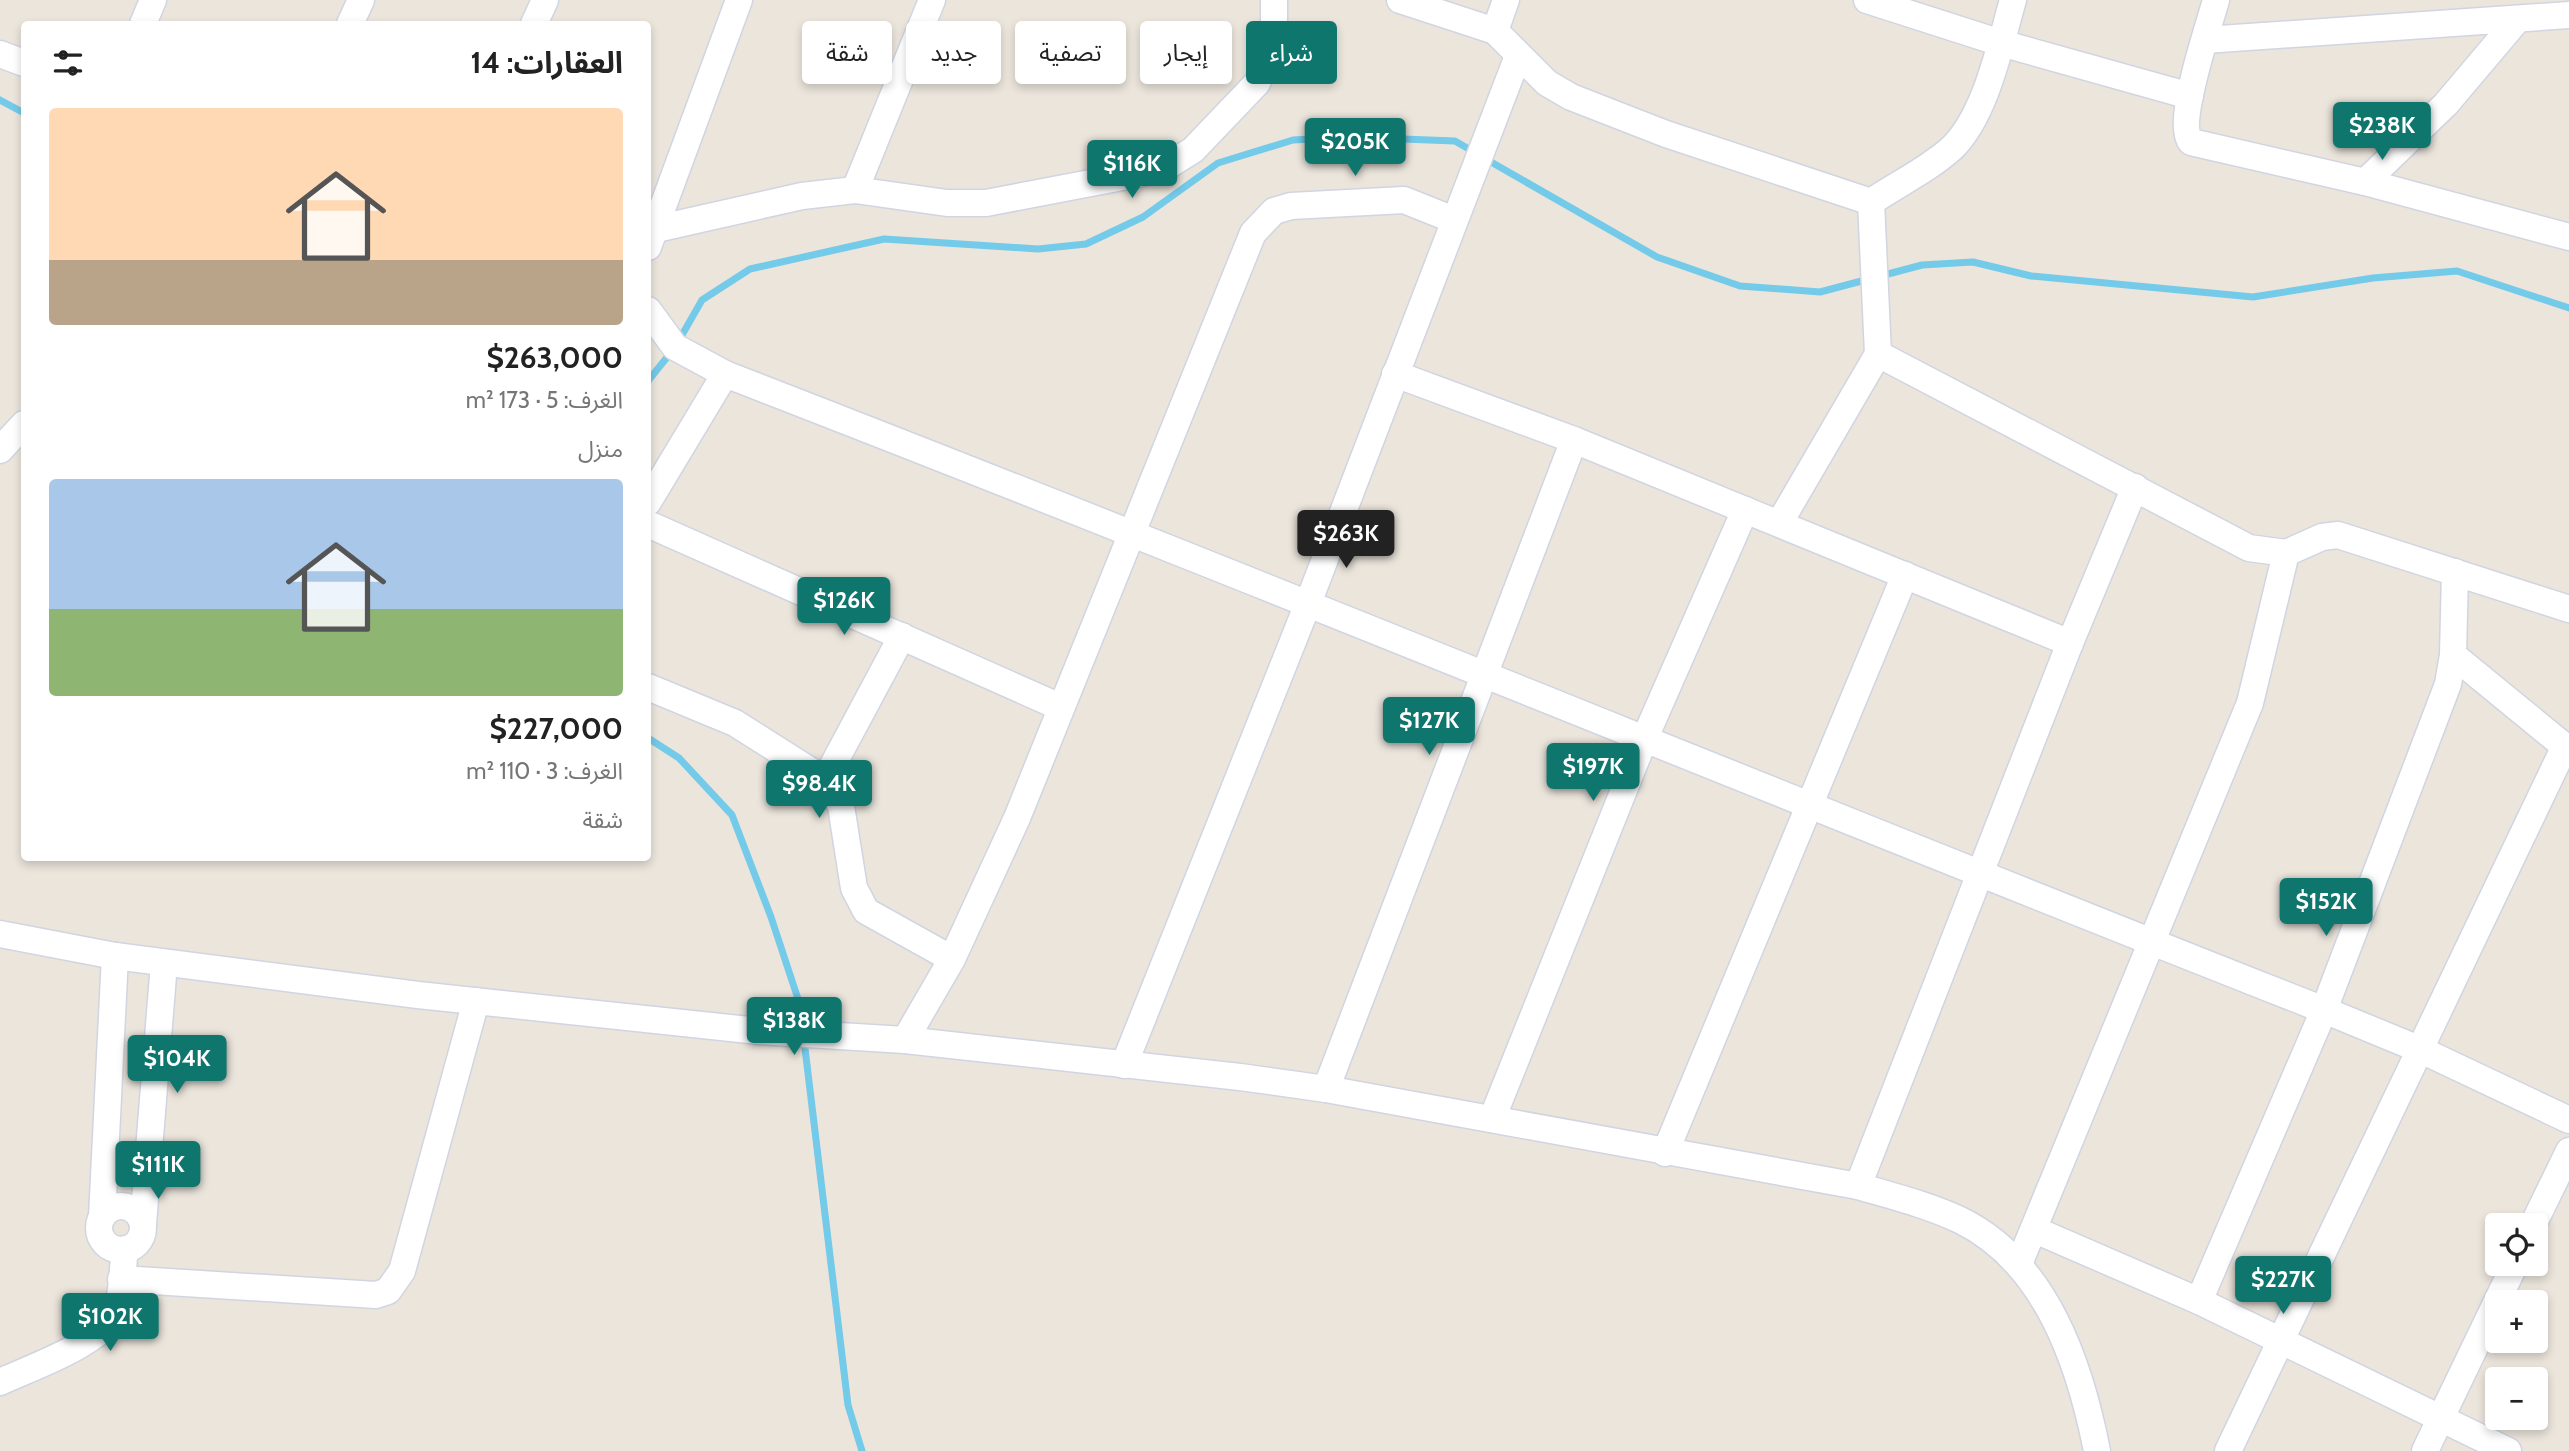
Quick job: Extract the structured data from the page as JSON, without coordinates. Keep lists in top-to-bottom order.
{
  "page": {
    "chip": [
      "شراء",
      "إيجار",
      "تصفية",
      "جديد",
      "شقة"
    ],
    "heading": "العقارات: 14",
    "price": [
      "$238K",
      "$205K",
      "$116K",
      "$263K",
      "$126K",
      "$127K",
      "$197K",
      "$98.4K",
      "$152K",
      "$138K",
      "$104K",
      "$111K",
      "$227K",
      "$102K"
    ],
    "list": [
      {
        "name": "$263,000",
        "note": "الغرف: 5 · 173 m² · منزل"
      },
      {
        "name": "$227,000",
        "note": "الغرف: 3 · 110 m² · شقة"
      }
    ],
    "map_buttons": ["+", "−"]
  }
}
